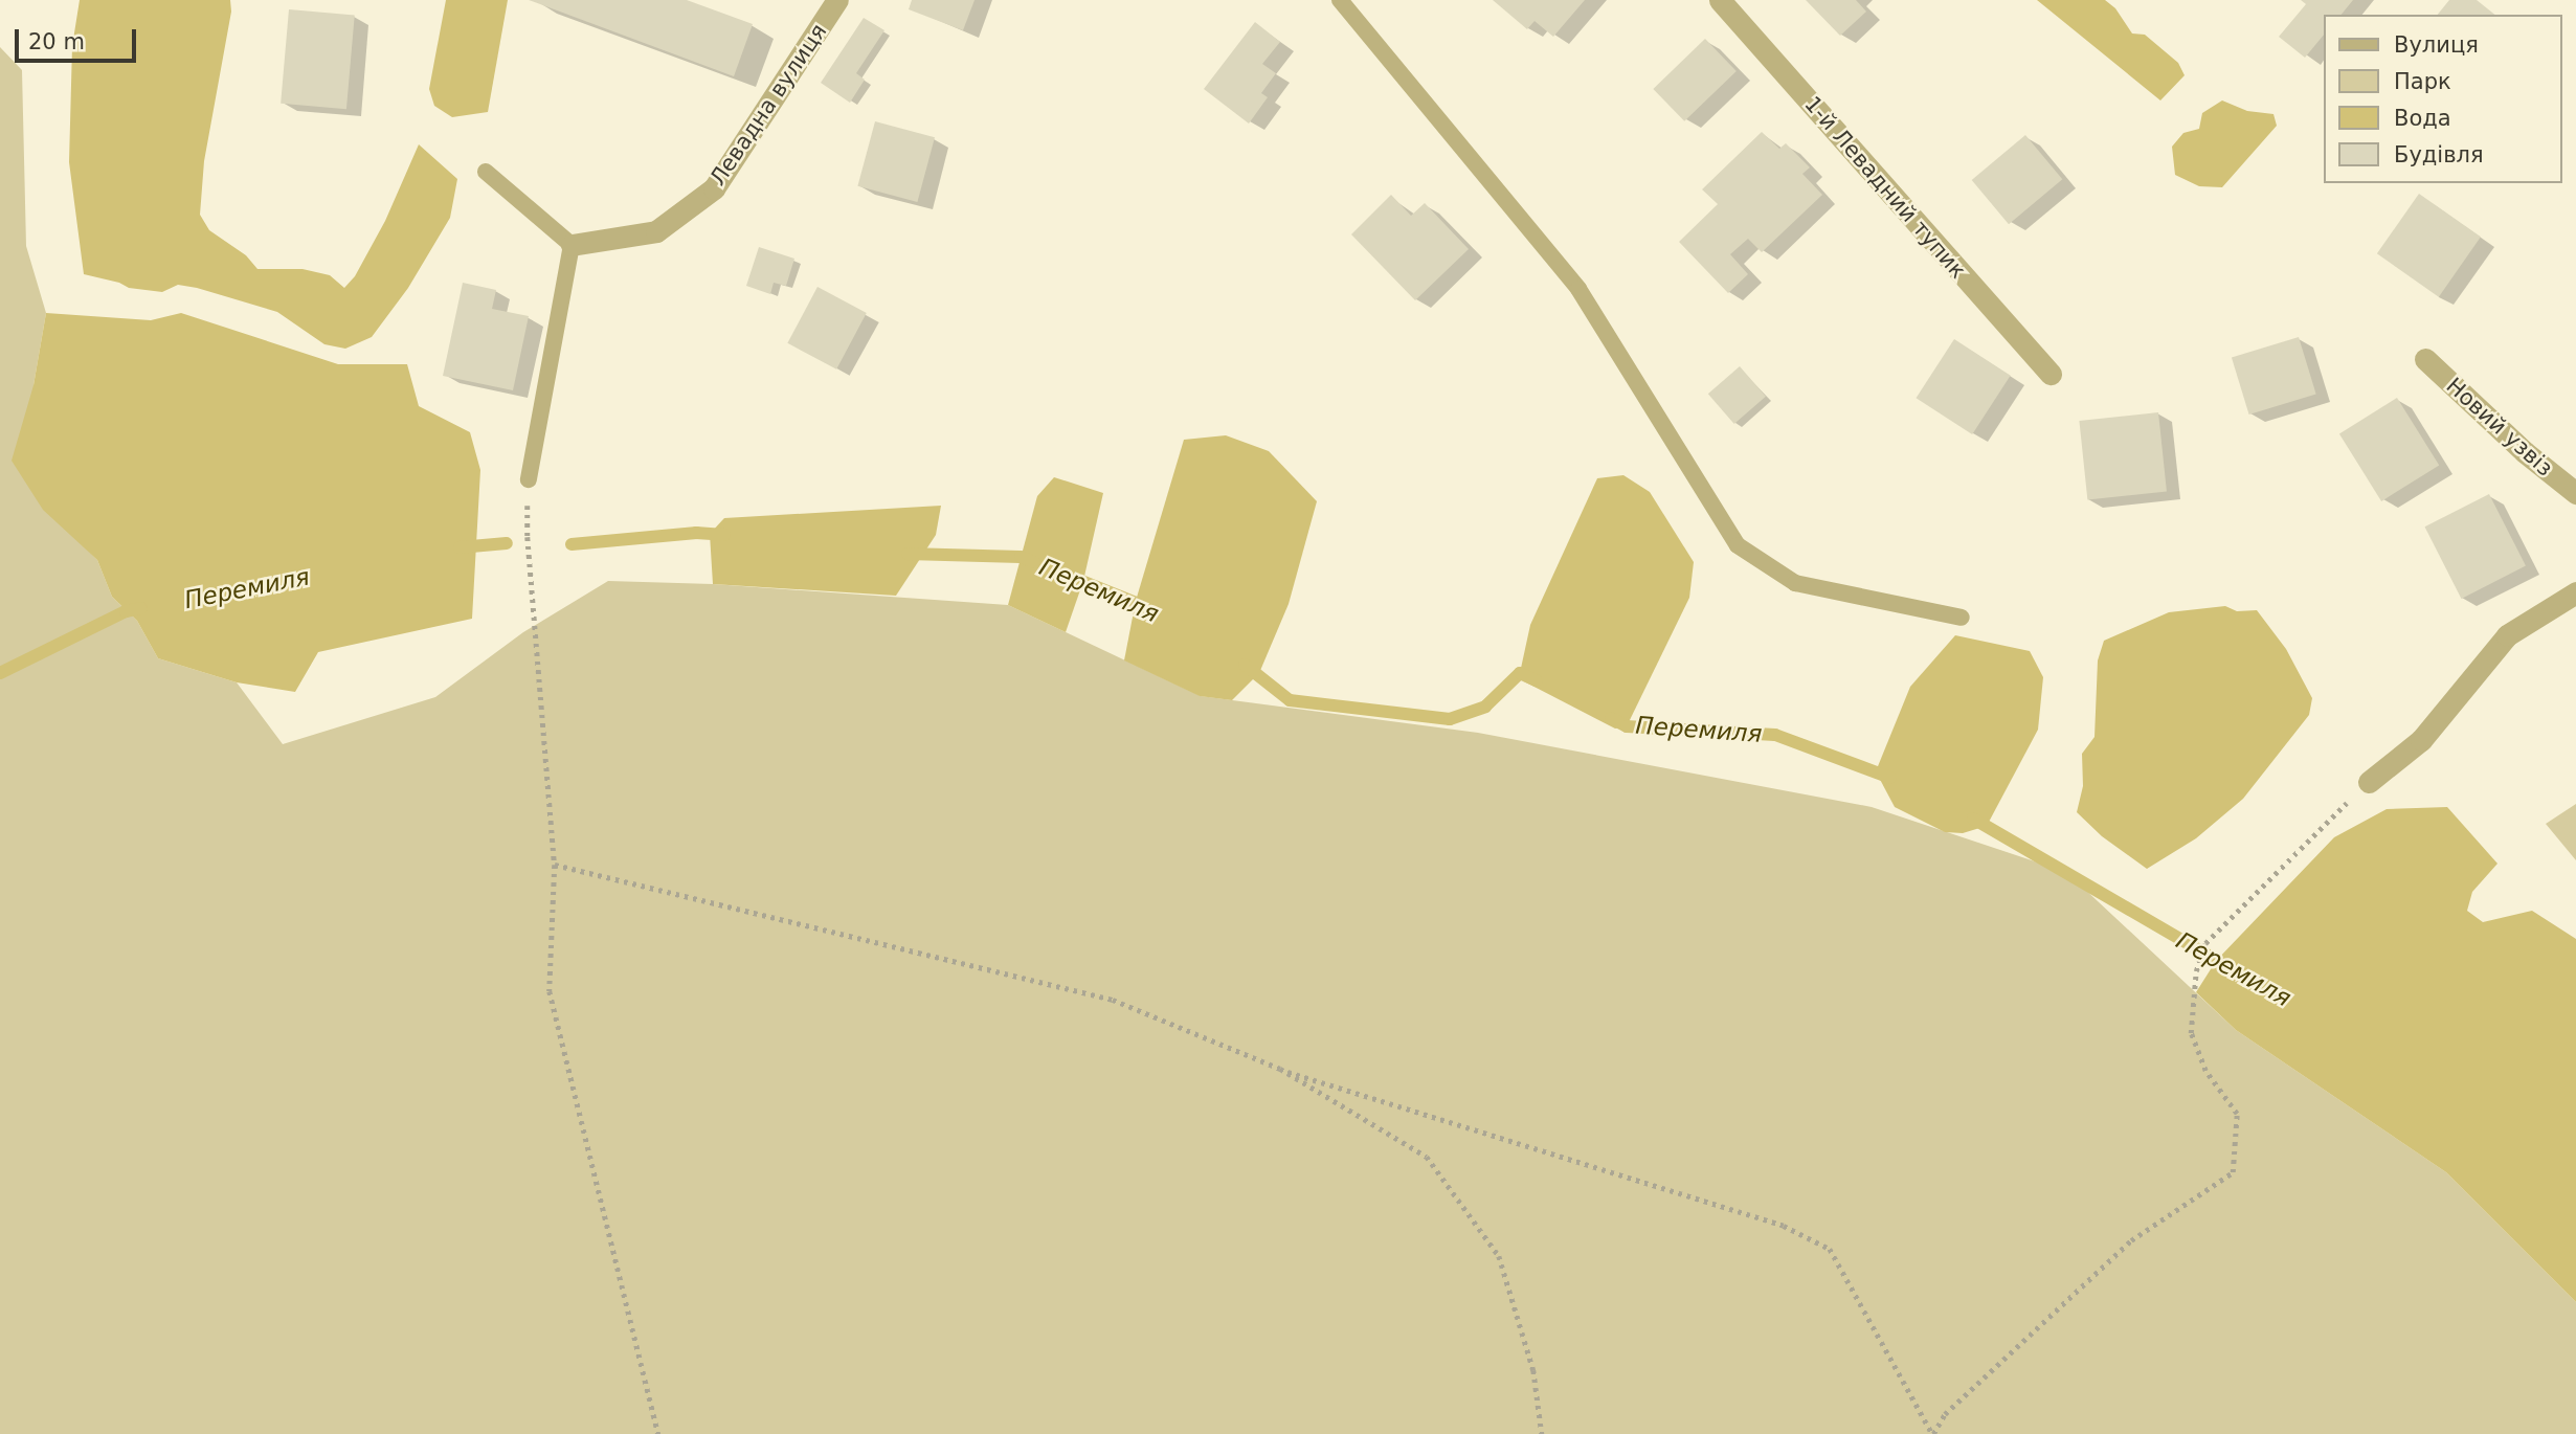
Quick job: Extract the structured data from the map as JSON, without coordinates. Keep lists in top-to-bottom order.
{
  "streets": {
    "street": ["Левадна вулиця", "1-й Левадний тупик", "Новий узвіз"]
  },
  "water": ["Перемиля"],
  "legend": [
    "Вулиця",
    "Парк",
    "Вода",
    "Будівля"
  ],
  "scale_bar": "20 m"
}
